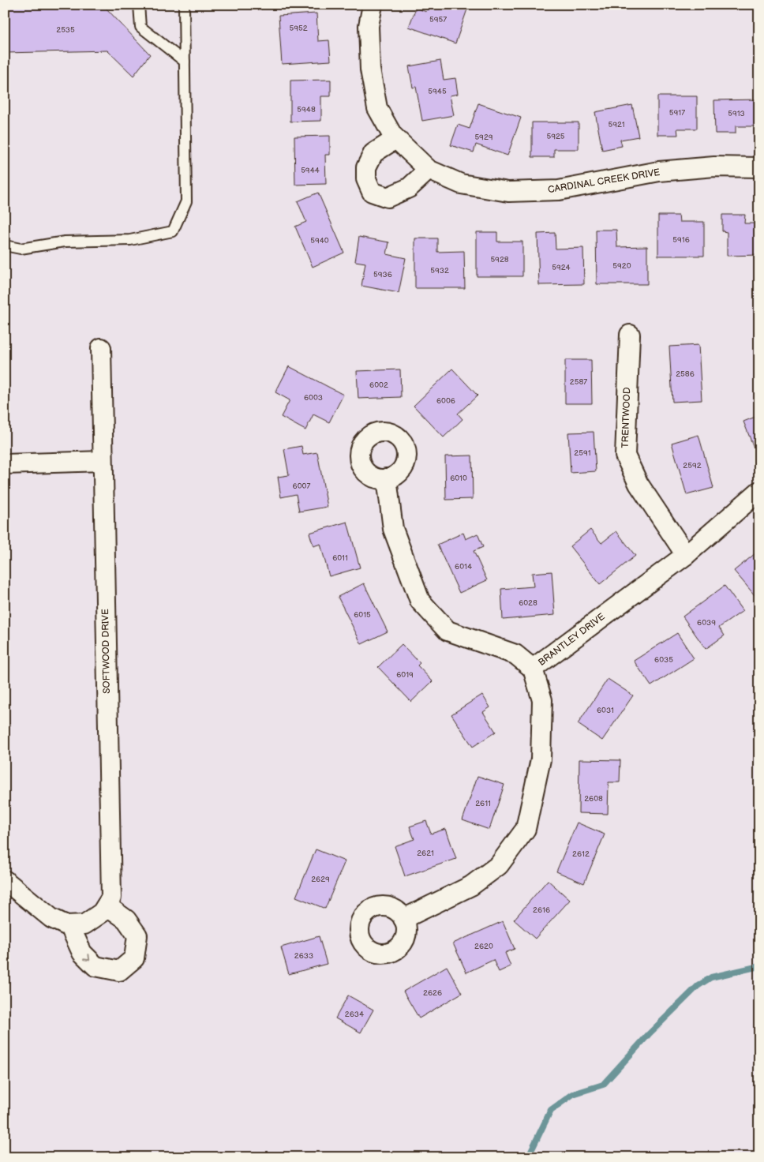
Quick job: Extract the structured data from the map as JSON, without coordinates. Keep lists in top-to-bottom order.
{
  "streets": {
    "street": [
      "CARDINAL CREEK DRIVE",
      "TRENTWOOD",
      "BRANTLEY DRIVE",
      "SOFTWOOD DRIVE"
    ]
  },
  "crossings": [
    ["TRENTWOOD", "BRANTLEY DRIVE"]
  ],
  "house_numbers": [
    "5957",
    "5952",
    "2535",
    "5945",
    "5948",
    "5917",
    "5913",
    "5921",
    "5925",
    "5929",
    "5944",
    "5916",
    "5940",
    "5928",
    "5920",
    "5924",
    "5932",
    "5936",
    "2586",
    "2587",
    "6002",
    "6003",
    "6006",
    "2591",
    "2592",
    "6010",
    "6007",
    "6011",
    "6014",
    "6028",
    "6015",
    "6039",
    "6035",
    "6019",
    "6031",
    "2608",
    "2611",
    "2621",
    "2612",
    "2629",
    "2616",
    "2620",
    "2633",
    "2626",
    "2634"
  ]
}
